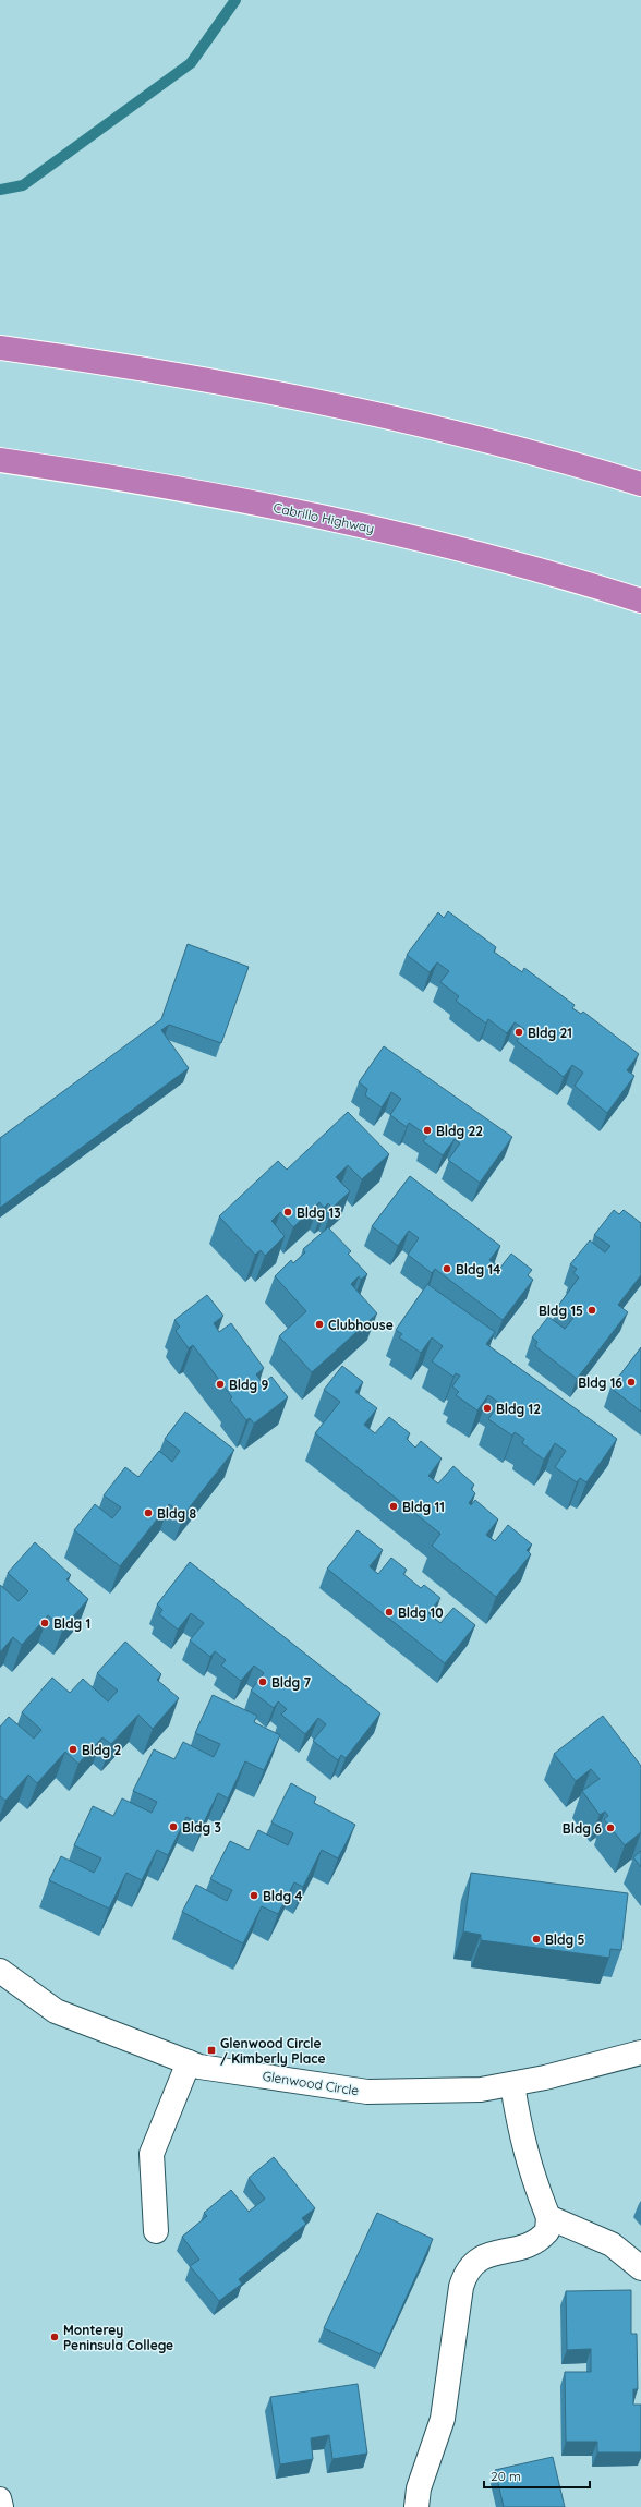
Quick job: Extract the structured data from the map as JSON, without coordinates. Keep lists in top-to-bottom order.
{
  "streets": {
    "highway": ["Cabrillo Highway"],
    "street": ["Glenwood Circle"]
  },
  "places": {
    "other": [
      "Bldg 21",
      "Bldg 22",
      "Bldg 13",
      "Bldg 14",
      "Bldg 15",
      "Clubhouse",
      "Bldg 16",
      "Bldg 9",
      "Bldg 12",
      "Bldg 11",
      "Bldg 8",
      "Bldg 10",
      "Bldg 1",
      "Bldg 7",
      "Bldg 2",
      "Bldg 3",
      "Bldg 6",
      "Bldg 4",
      "Bldg 5",
      "Monterey Peninsula College"
    ],
    "transit": ["Glenwood Circle / Kimberly Place"]
  },
  "scale_bar": "20 m"
}
